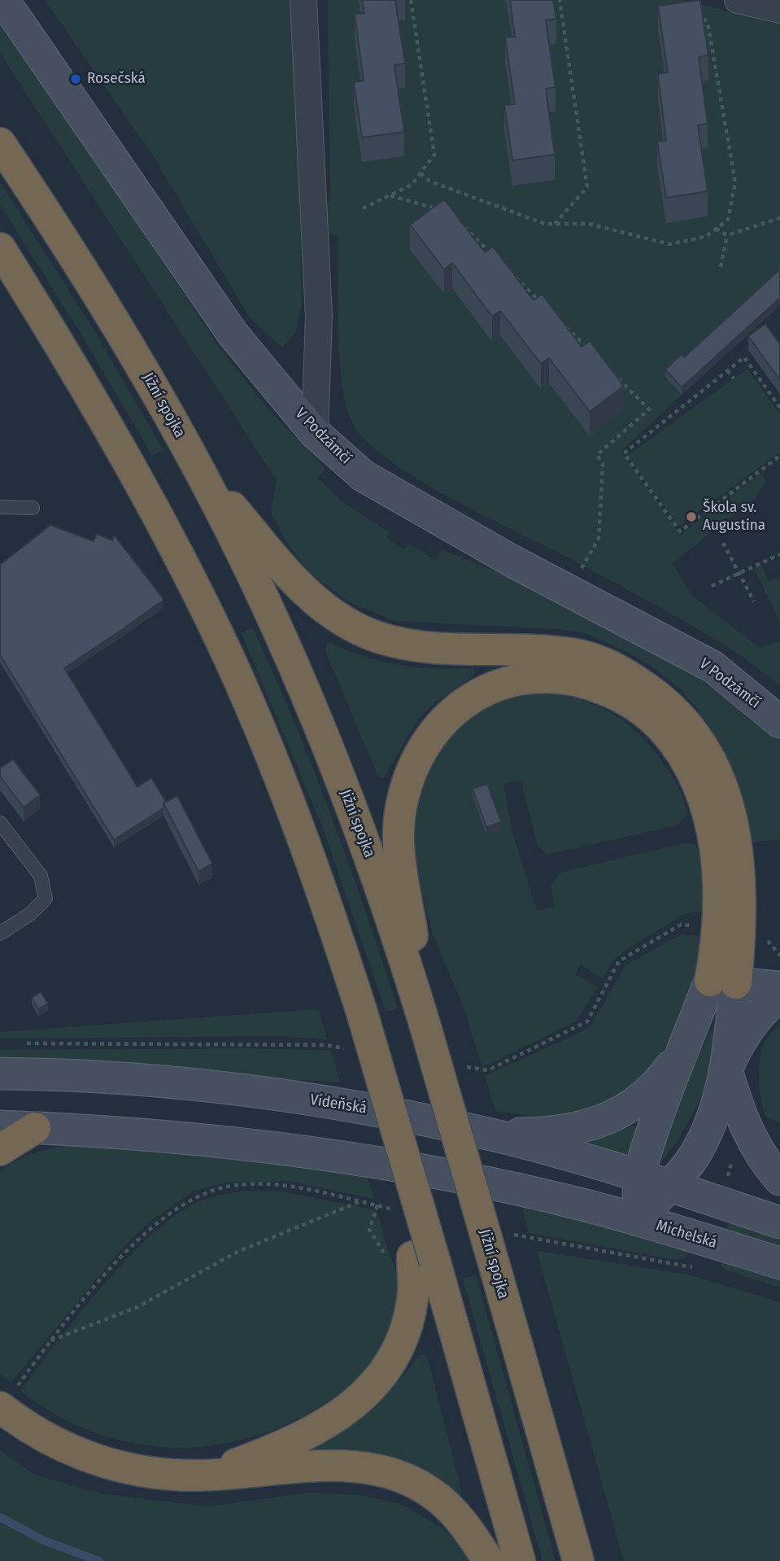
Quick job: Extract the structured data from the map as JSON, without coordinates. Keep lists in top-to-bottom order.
{
  "streets": {
    "highway": ["Jižní spojka"],
    "street": ["V Podzámčí", "Vídeňská", "Michelská"]
  },
  "places": ["Rosečská", "Škola sv. Augustina"]
}
